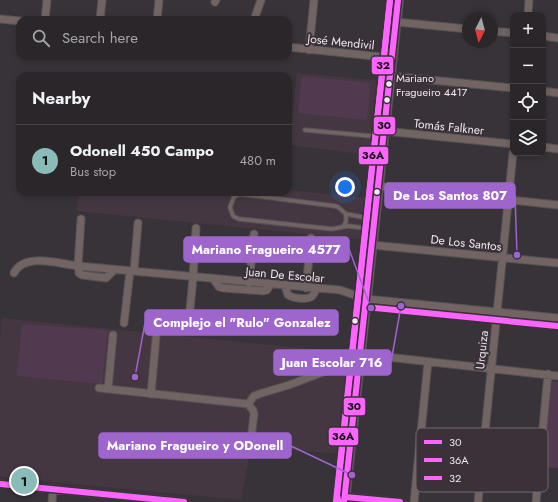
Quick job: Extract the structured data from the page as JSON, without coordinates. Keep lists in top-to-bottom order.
{
  "streets": {
    "street": [
      "José Mendivil",
      "Tomás Falkner",
      "De Los Santos",
      "Juan De Escolar",
      "Urquiza"
    ]
  },
  "crossings": [
    ["De Los Santos", "Urquiza"],
    ["Juan De Escolar", "Urquiza"]
  ],
  "places": [
    "Mariano Fragueiro 4417",
    "De Los Santos 807",
    "Juan Escolar 716",
    "Mariano Fragueiro 4577",
    "Complejo el \"Rulo\" Gonzalez",
    "Mariano Fragueiro y ODonell"
  ],
  "lines": ["transit line 30", "transit line 36A", "transit line 32"],
  "legend": ["30", "36A", "32"],
  "north": "bottom",
  "page": {
    "map_buttons": ["+", "−"],
    "search": "Search here",
    "heading": "Nearby",
    "list": [
      {
        "mark": "1",
        "name": "Odonell 450 Campo",
        "note": "Bus stop",
        "value": "480 m"
      }
    ],
    "pins": "1"
  }
}
